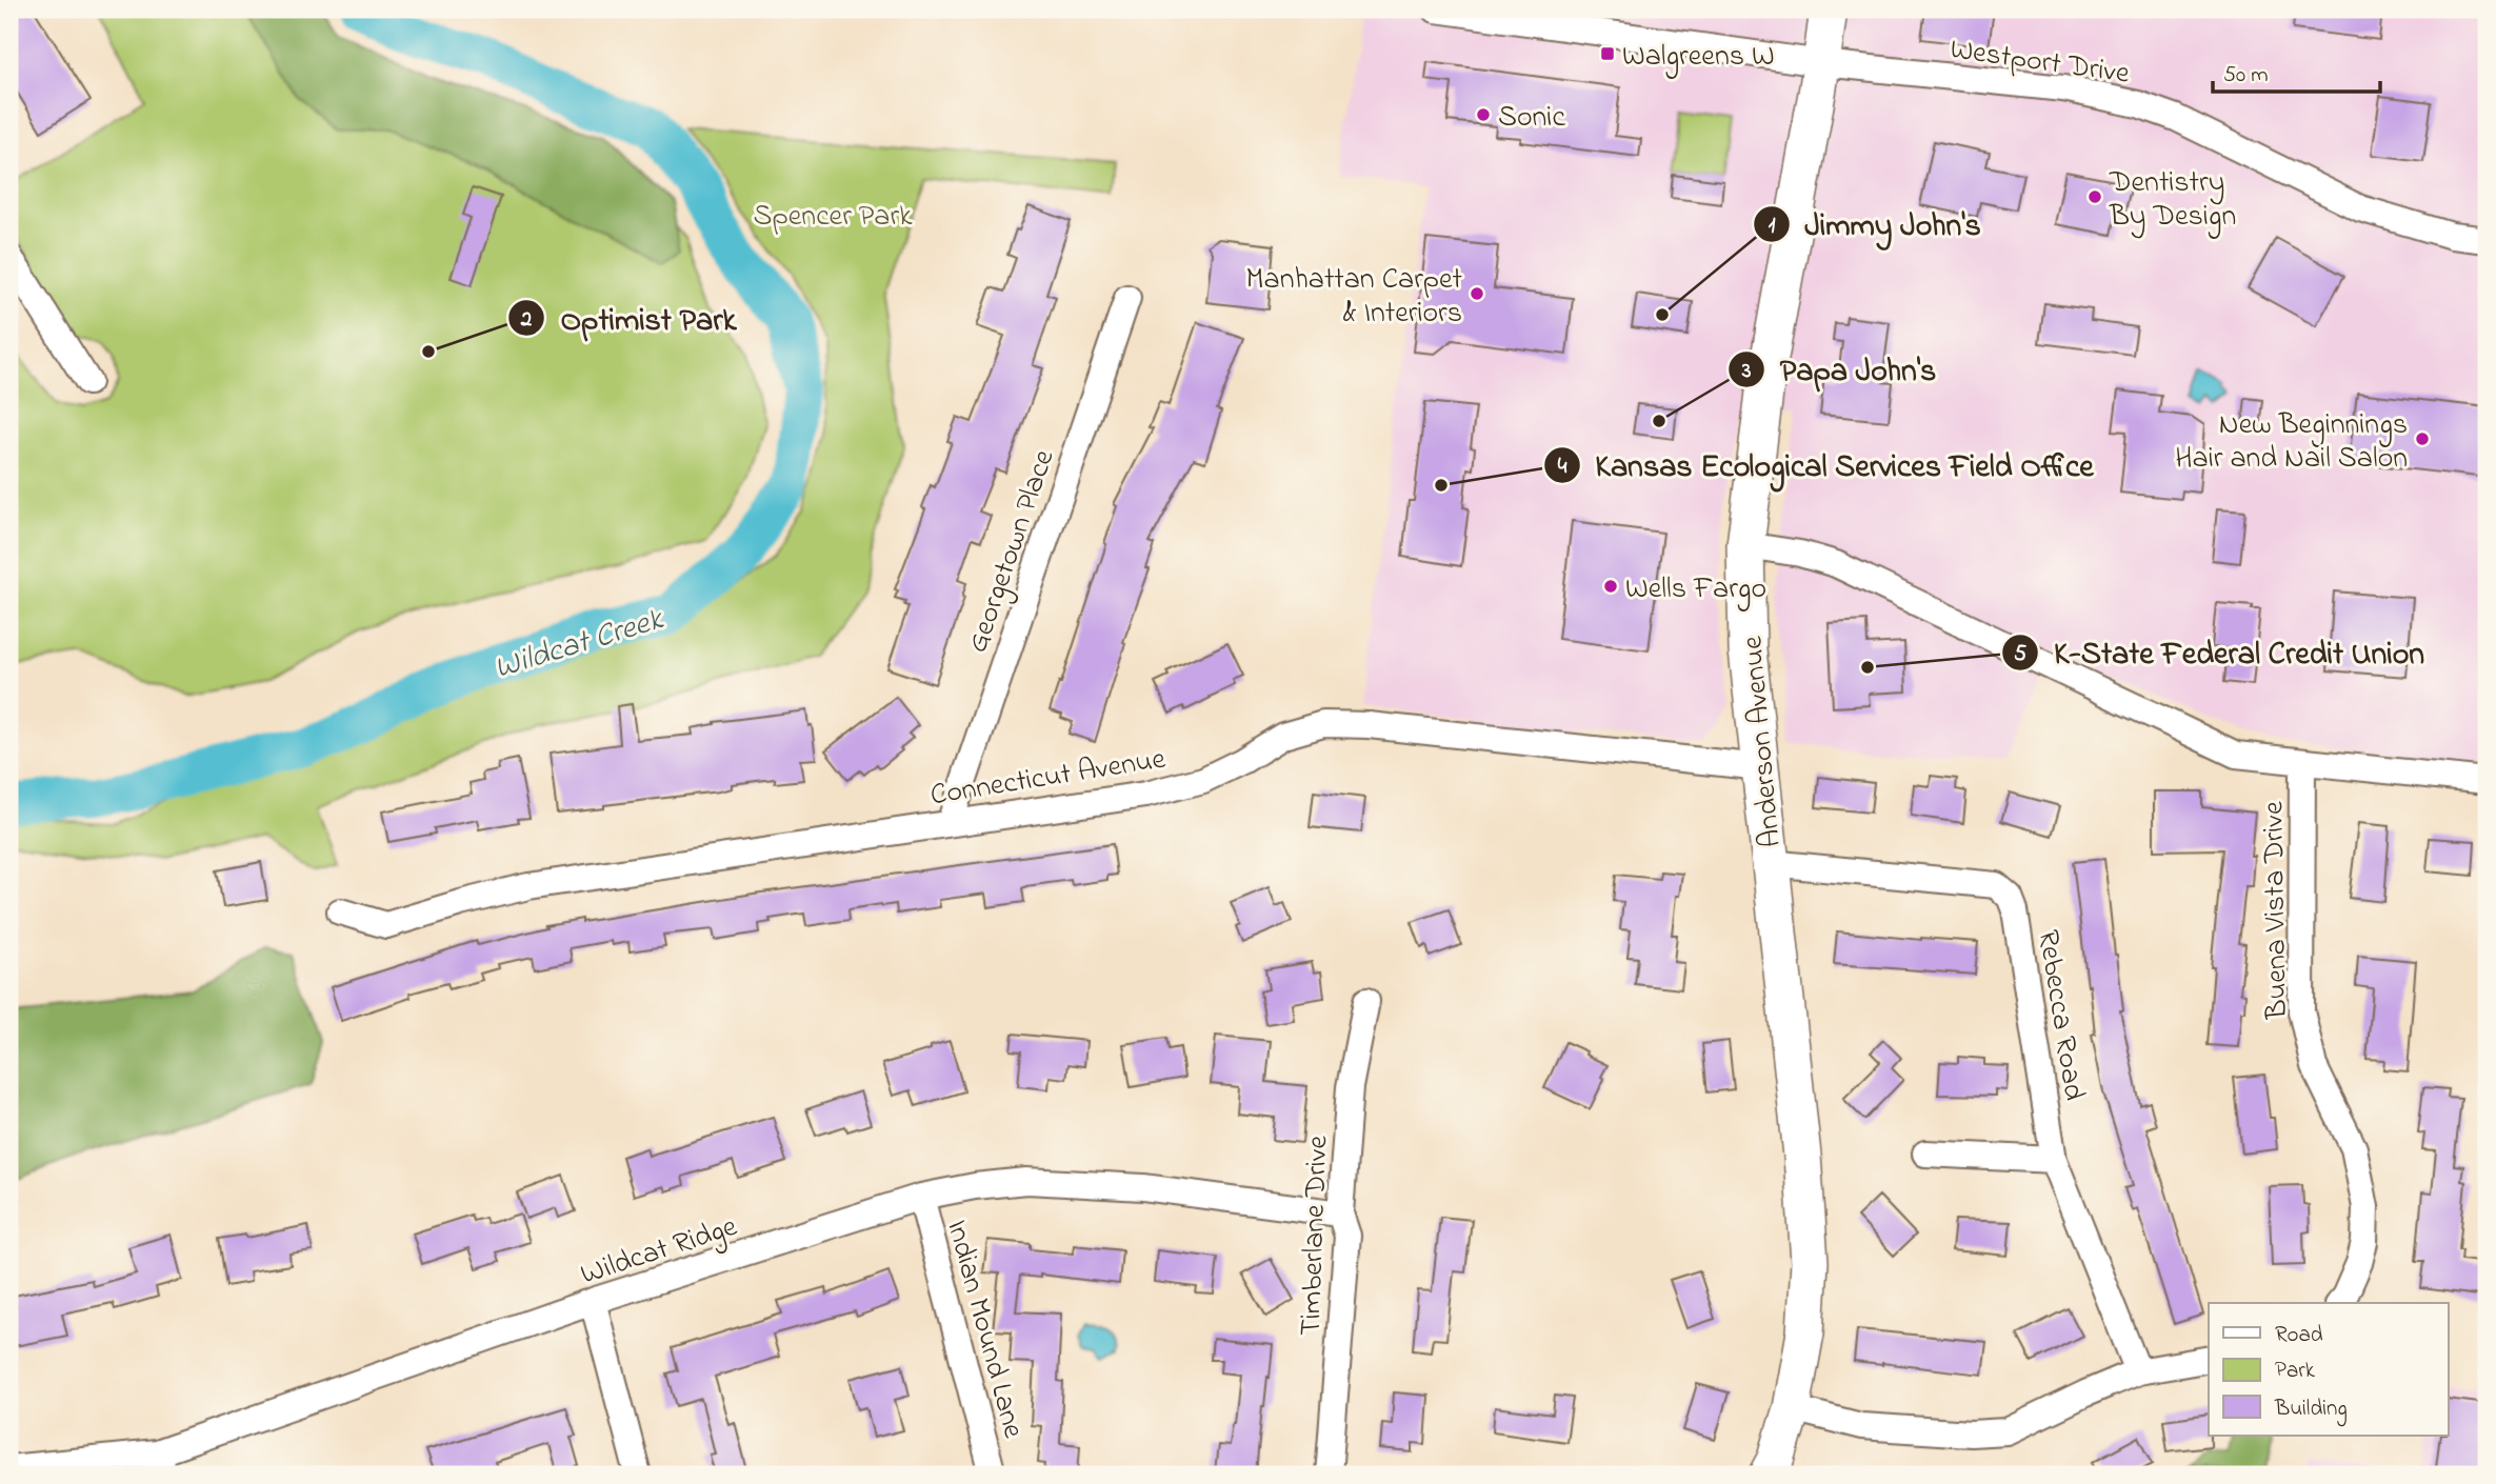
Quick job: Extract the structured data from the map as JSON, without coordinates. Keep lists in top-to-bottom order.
{
  "streets": {
    "main road": ["Anderson Avenue"],
    "street": [
      "Westport Drive",
      "Georgetown Place",
      "Connecticut Avenue",
      "Buena Vista Drive",
      "Rebecca Road",
      "Timberlane Drive",
      "Wildcat Ridge",
      "Indian Mound Lane"
    ]
  },
  "crossings": [
    ["Westport Drive", "Anderson Avenue"],
    ["Georgetown Place", "Connecticut Avenue"],
    ["Anderson Avenue", "Connecticut Avenue"],
    ["Anderson Avenue", "Rebecca Road"],
    ["Timberlane Drive", "Wildcat Ridge"],
    ["Wildcat Ridge", "Indian Mound Lane"]
  ],
  "water": ["Wildcat Creek"],
  "parks": ["Spencer Park"],
  "places": {
    "transit": ["Walgreens W"],
    "other": [
      "Sonic",
      "Dentistry By Design",
      "Manhattan Carpet & Interiors",
      "Jimmy John's",
      "Optimist Park",
      "Papa John's",
      "New Beginnings Hair and Nail Salon",
      "Kansas Ecological Services Field Office",
      "Wells Fargo",
      "K-State Federal Credit Union"
    ]
  },
  "legend": ["Road", "Park", "Building"],
  "scale_bar": "50 m"
}
